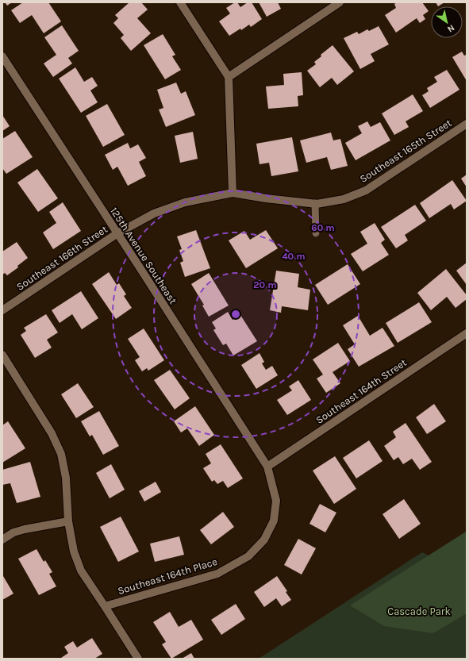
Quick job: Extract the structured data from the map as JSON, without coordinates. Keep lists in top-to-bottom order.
{
  "streets": {
    "street": [
      "Southeast 165th Street",
      "125th Avenue Southeast",
      "Southeast 166th Street",
      "Southeast 164th Street",
      "Southeast 164th Place"
    ]
  },
  "crossings": [
    ["Southeast 165th Street", "125th Avenue Southeast"],
    ["Southeast 165th Street", "Southeast 166th Street"],
    ["125th Avenue Southeast", "Southeast 166th Street"],
    ["125th Avenue Southeast", "Southeast 164th Street"],
    ["125th Avenue Southeast", "Southeast 164th Place"],
    ["Southeast 164th Street", "Southeast 164th Place"]
  ],
  "parks": ["Cascade Park"],
  "north": "bottom right",
  "rings": ["60 m", "40 m", "20 m"]
}
